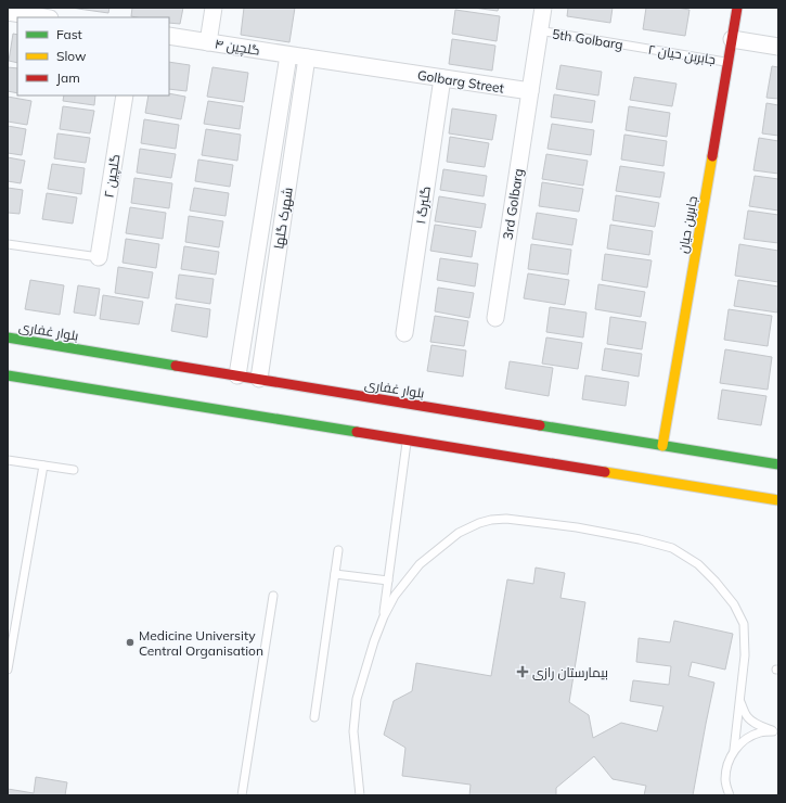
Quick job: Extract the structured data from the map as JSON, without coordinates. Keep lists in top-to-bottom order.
{
  "streets": {
    "main road": ["جابربن حیان", "بلوار غفاری"],
    "street": [
      "گلچین ۴",
      "Golbarg Street",
      "گلچین ۲",
      "3rd Golbarg",
      "گلبرگ ۱",
      "شهرک گلها"
    ],
    "lane": ["5th Golbarg", "جابربن حیان ۲"]
  },
  "crossings": [
    ["5th Golbarg", "جابربن حیان ۲"],
    ["گلچین ۴", "Golbarg Street"],
    ["گلچین ۴", "شهرک گلها"],
    ["جابربن حیان ۲", "جابربن حیان"],
    ["Golbarg Street", "3rd Golbarg"],
    ["Golbarg Street", "گلبرگ ۱"],
    ["Golbarg Street", "شهرک گلها"],
    ["شهرک گلها", "بلوار غفاری"],
    ["جابربن حیان", "بلوار غفاری"]
  ],
  "places": {
    "other": ["Medicine University Central Organisation"],
    "health": ["بیمارستان رازی"]
  },
  "legend": ["Fast", "Slow", "Jam"]
}
